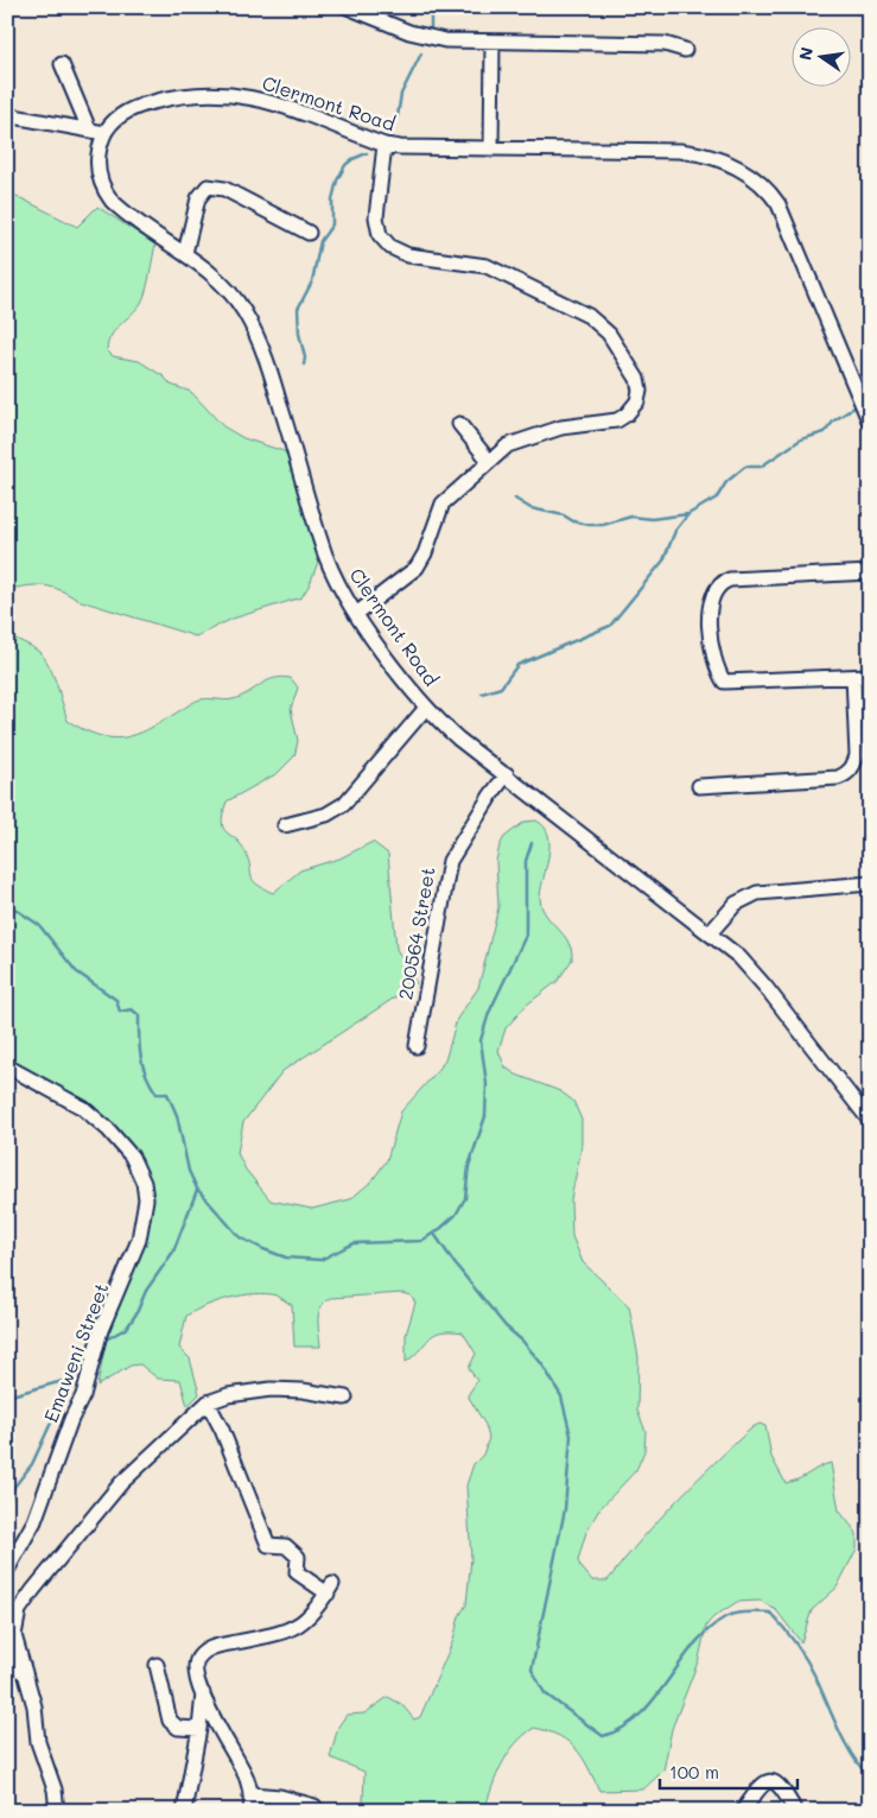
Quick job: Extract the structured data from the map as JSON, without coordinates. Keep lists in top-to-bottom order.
{
  "streets": {
    "street": ["Clermont Road", "200564 Street", "Emaweni Street"]
  },
  "crossings": [
    ["Clermont Road", "200564 Street"]
  ],
  "scale_bar": "100 m",
  "north": "left"
}
